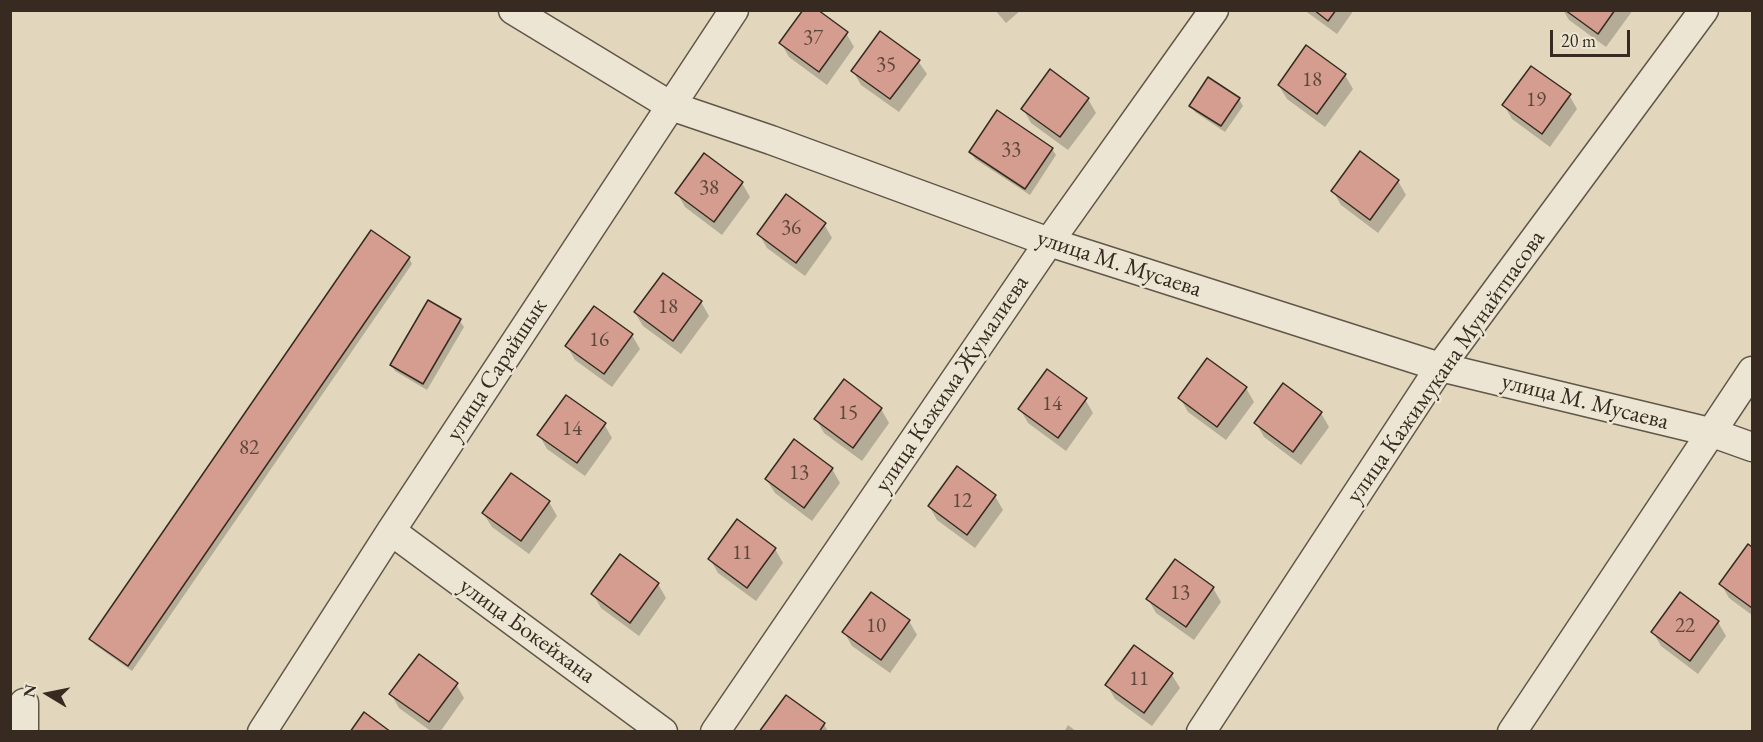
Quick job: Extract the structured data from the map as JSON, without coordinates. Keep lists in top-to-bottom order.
{
  "streets": {
    "street": [
      "улица М. Мусаева",
      "улица Кажимукана Мунайтпасова",
      "улица Сарайшык",
      "улица Кажима Жумалиева",
      "улица Бокейхана"
    ]
  },
  "crossings": [
    ["улица М. Мусаева", "улица Кажимукана Мунайтпасова"],
    ["улица М. Мусаева", "улица Сарайшык"],
    ["улица М. Мусаева", "улица Кажима Жумалиева"],
    ["улица Сарайшык", "улица Бокейхана"]
  ],
  "house_numbers": [
    "37",
    "35",
    "18",
    "19",
    "33",
    "38",
    "36",
    "18",
    "16",
    "14",
    "15",
    "14",
    "82",
    "13",
    "12",
    "11",
    "13",
    "10",
    "22",
    "11"
  ],
  "scale_bar": "20 m",
  "north": "left"
}
